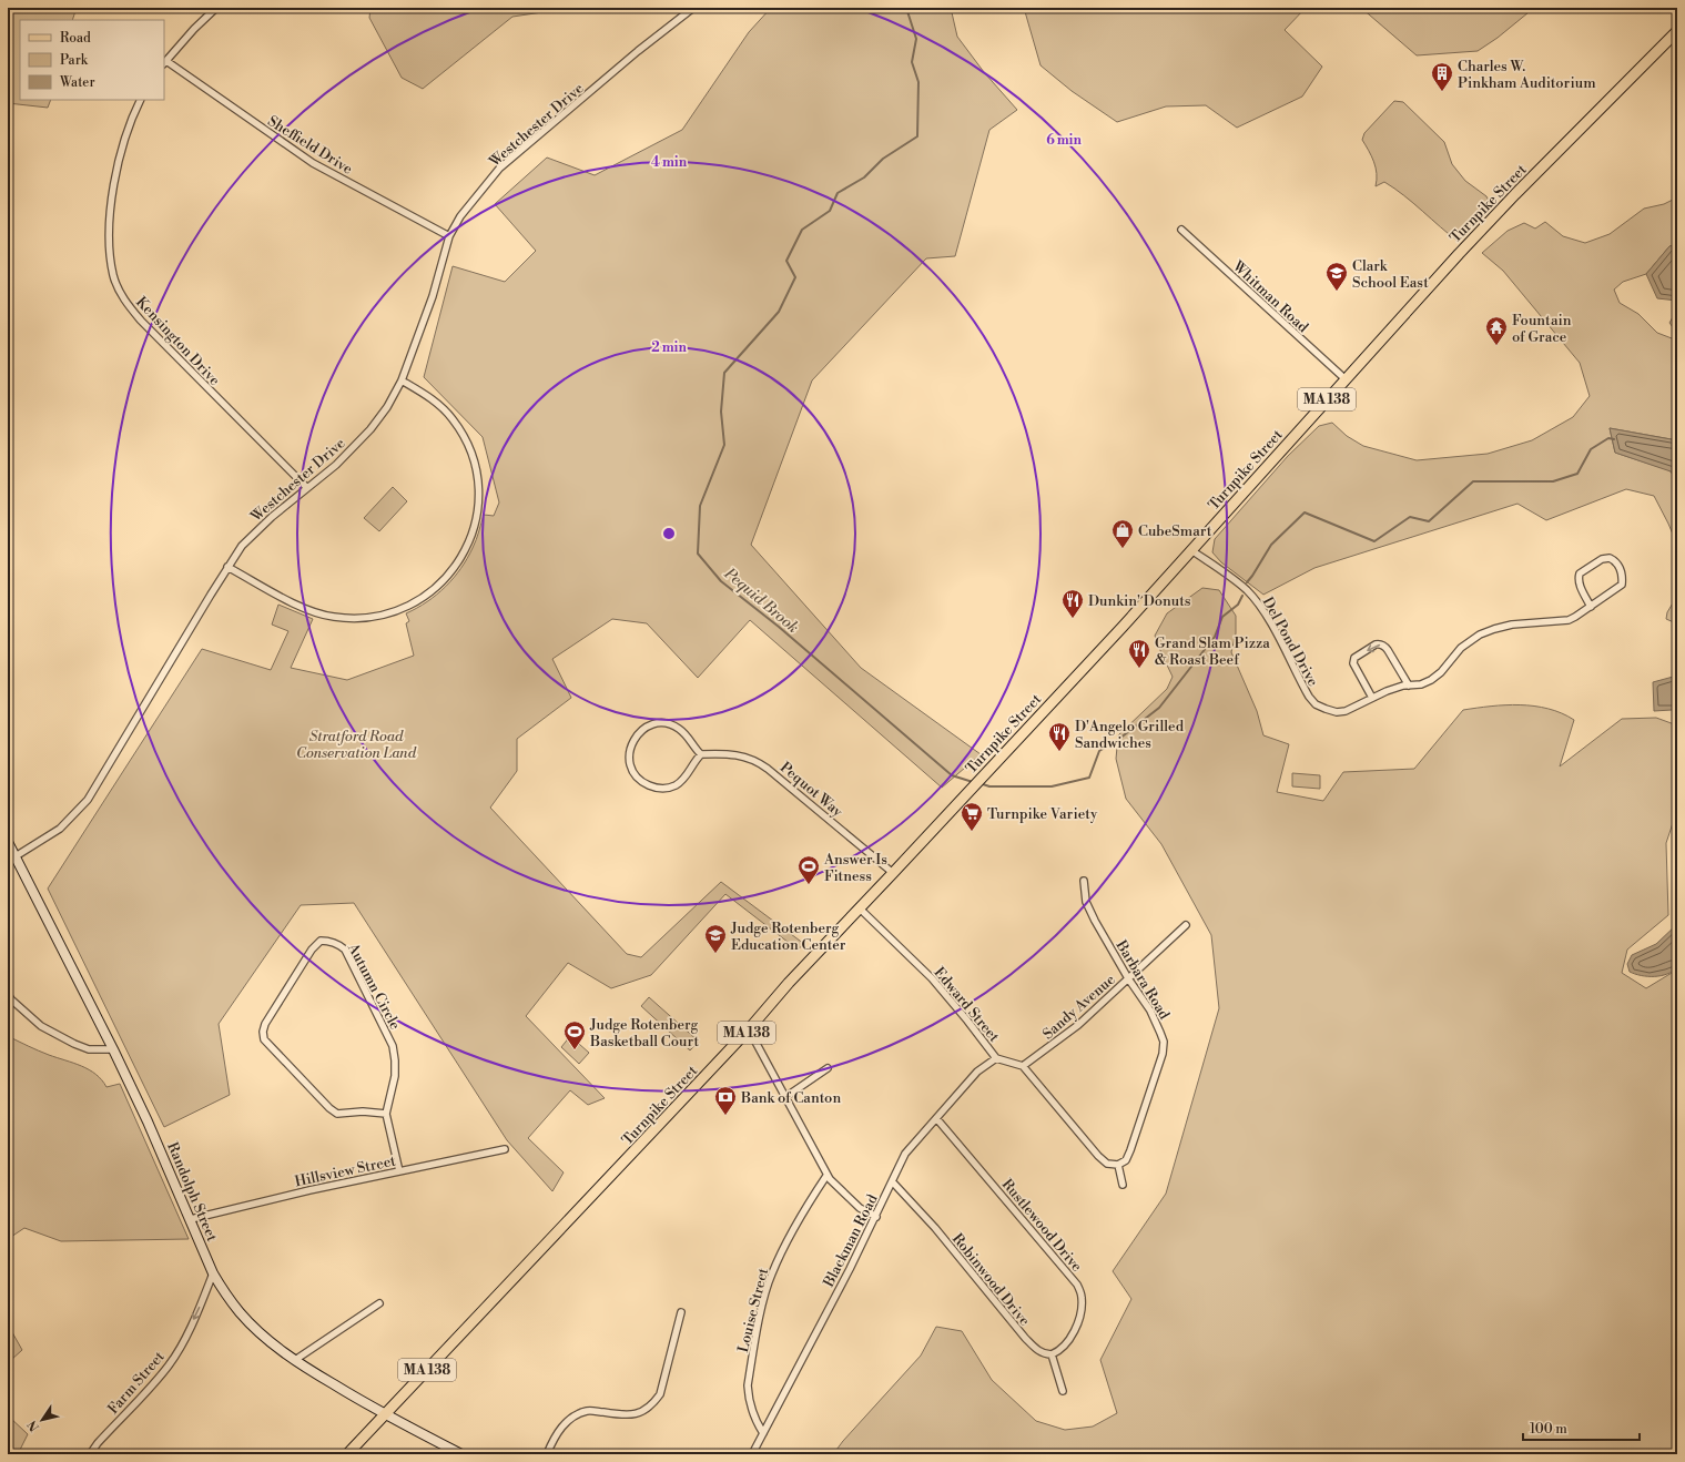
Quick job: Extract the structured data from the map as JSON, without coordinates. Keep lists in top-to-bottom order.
{
  "streets": {
    "main road": ["Turnpike Street", "MA 138", "Randolph Street"],
    "street": [
      "Westchester Drive",
      "Sheffield Drive",
      "Whitman Road",
      "Kensington Drive",
      "Del Pond Drive",
      "Pequot Way",
      "Barbara Road",
      "Autumn Circle",
      "Edward Street",
      "Sandy Avenue",
      "Hillsview Street",
      "Rustlewood Drive",
      "Blackman Road",
      "Robinwood Drive",
      "Louise Street",
      "Farm Street"
    ]
  },
  "crossings": [
    ["Westchester Drive", "Sheffield Drive"],
    ["Westchester Drive", "Kensington Drive"],
    ["Westchester Drive", "Randolph Street"],
    ["Turnpike Street", "Whitman Road"],
    ["Turnpike Street", "Del Pond Drive"],
    ["Turnpike Street", "Pequot Way"],
    ["Turnpike Street", "Edward Street"],
    ["Turnpike Street", "Randolph Street"],
    ["Barbara Road", "Sandy Avenue"],
    ["Autumn Circle", "Hillsview Street"],
    ["Edward Street", "Sandy Avenue"],
    ["Edward Street", "Blackman Road"],
    ["Hillsview Street", "Randolph Street"],
    ["Randolph Street", "Farm Street"],
    ["Rustlewood Drive", "Blackman Road"],
    ["Rustlewood Drive", "Robinwood Drive"],
    ["Blackman Road", "Robinwood Drive"],
    ["Blackman Road", "Louise Street"]
  ],
  "one_way": ["Farm Street"],
  "water": ["Pequid Brook"],
  "parks": ["Stratford Road Conservation Land"],
  "places": {
    "building": ["Charles W. Pinkham Auditorium"],
    "school or university": ["Clark School East", "Judge Rotenberg Education Center"],
    "temple": ["Fountain of Grace"],
    "shop": ["CubeSmart"],
    "restaurant": ["Dunkin' Donuts", "Grand Slam Pizza & Roast Beef", "D'Angelo Grilled Sandwiches"],
    "supermarket": ["Turnpike Variety"],
    "sports": ["Answer Is Fitness", "Judge Rotenberg Basketball Court"],
    "bank": ["Bank of Canton"]
  },
  "legend": ["Road", "Park", "Water"],
  "scale_bar": "100 m",
  "north": "bottom left",
  "rings": ["6 min", "4 min", "2 min"]
}
